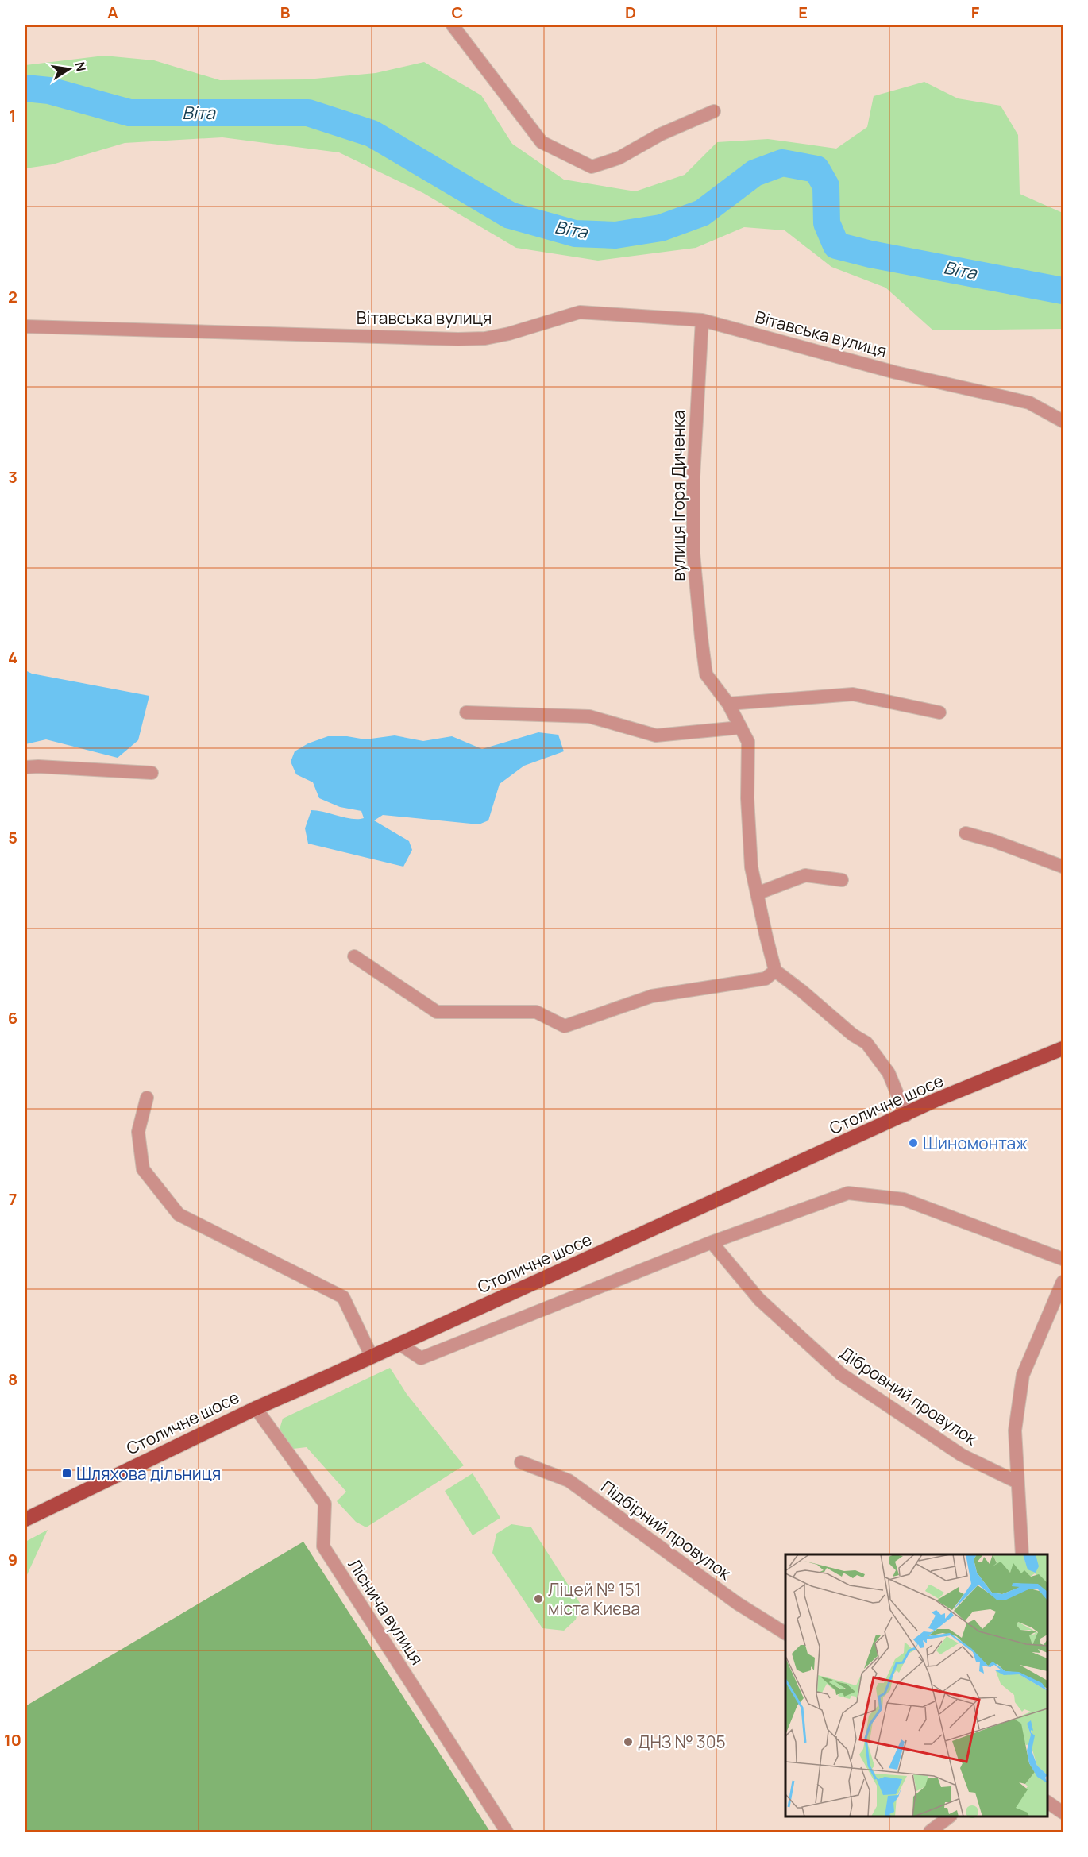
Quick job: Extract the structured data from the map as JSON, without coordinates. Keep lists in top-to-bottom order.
{
  "streets": {
    "main road": ["Столичне шосе"],
    "street": [
      "Вітавська вулиця",
      "вулиця Ігоря Диченка",
      "Дібровний провулок",
      "Підбірний провулок",
      "Ліснича вулиця"
    ]
  },
  "crossings": [
    ["Вітавська вулиця", "вулиця Ігоря Диченка"],
    ["Столичне шосе", "Ліснича вулиця"]
  ],
  "water": ["Віта"],
  "places": {
    "other": ["Шиномонтаж", "Ліцей № 151 міста Києва", "ДНЗ № 305"],
    "transit": ["Шляхова дільниця"]
  },
  "north": "right",
  "grid": {
    "columns": [
      "A",
      "B",
      "C",
      "D",
      "E",
      "F"
    ],
    "rows": [
      "1",
      "2",
      "3",
      "4",
      "5",
      "6",
      "7",
      "8",
      "9",
      "10"
    ]
  }
}
